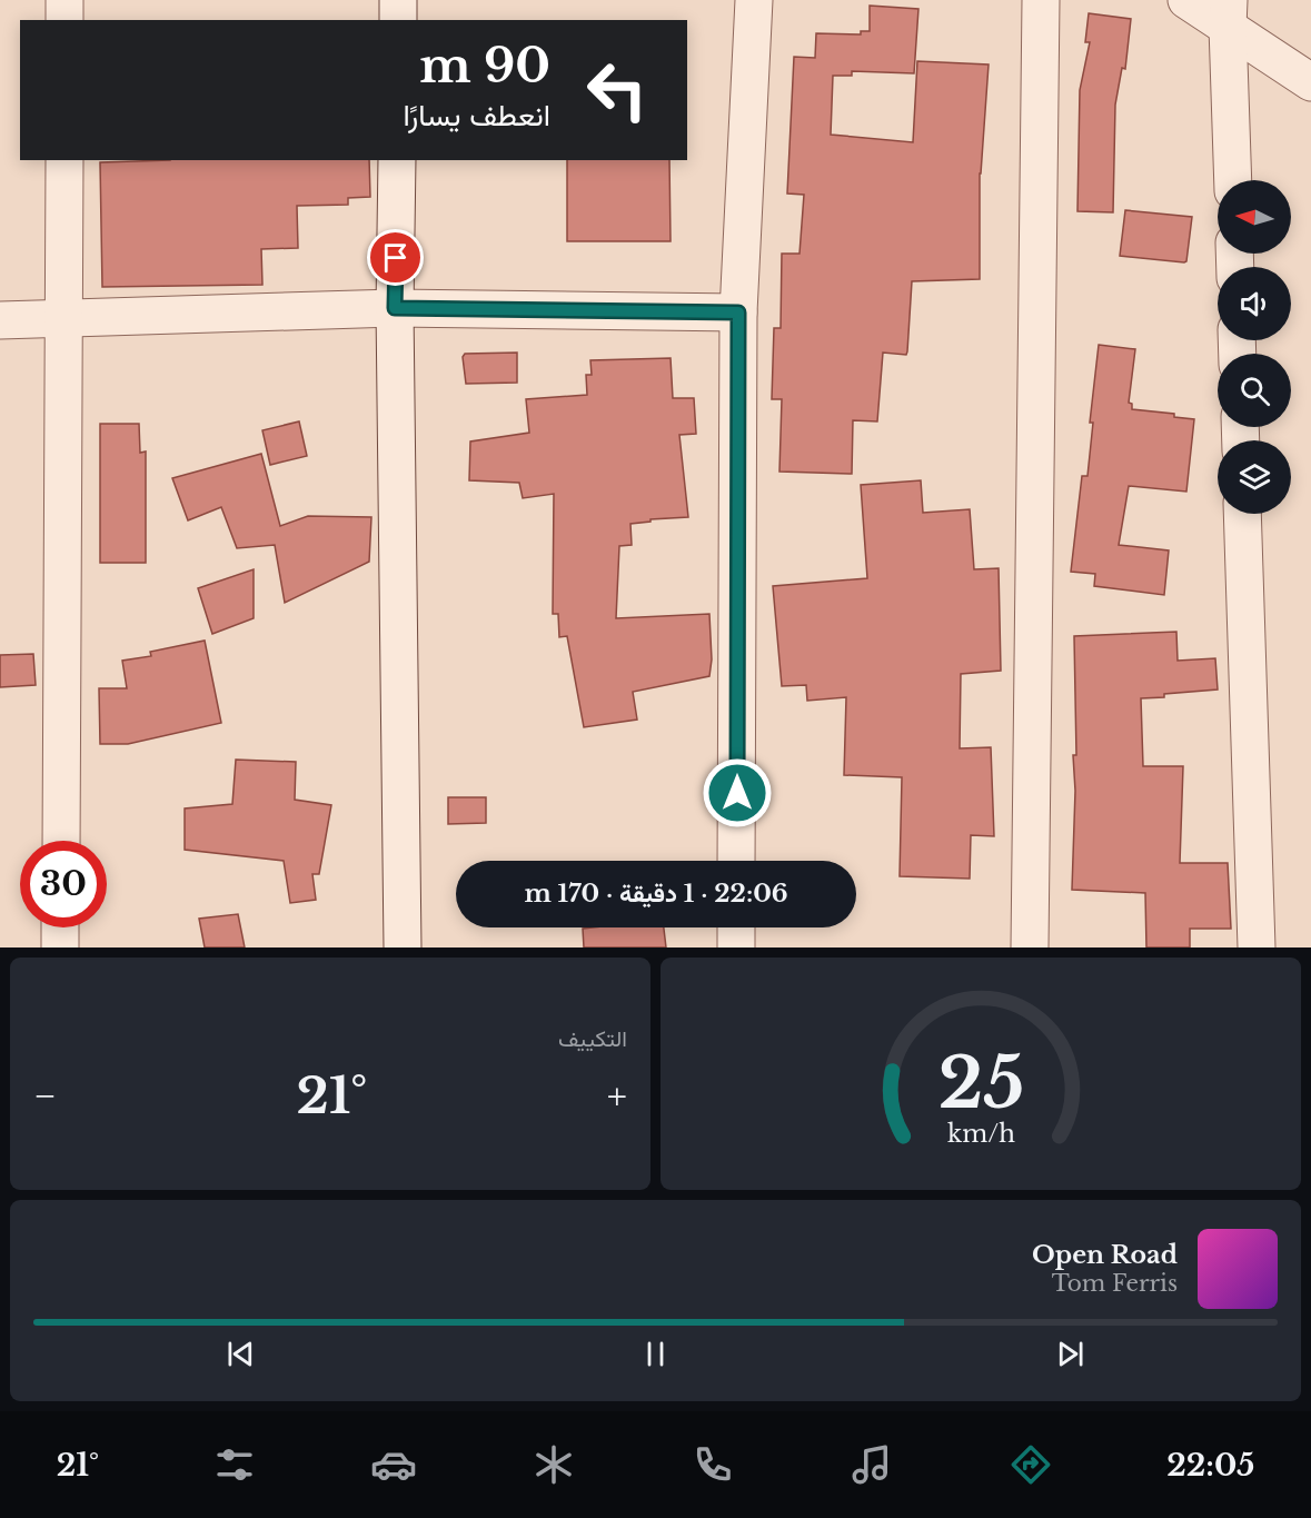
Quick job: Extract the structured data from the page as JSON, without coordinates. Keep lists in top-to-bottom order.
{
  "north": "left",
  "page": {
    "turn": ["90 m", "انعطف يسارًا"],
    "limit": "30",
    "trip": "22:06 · 1 دقيقة · 170 m",
    "tile": "التكييف",
    "heat": ["−", "21°", "+"],
    "song": ["Open Road", "Tom Ferris"],
    "tabs": ["22:05", "21°"],
    "gauge": ["25", "km/h"]
  }
}
